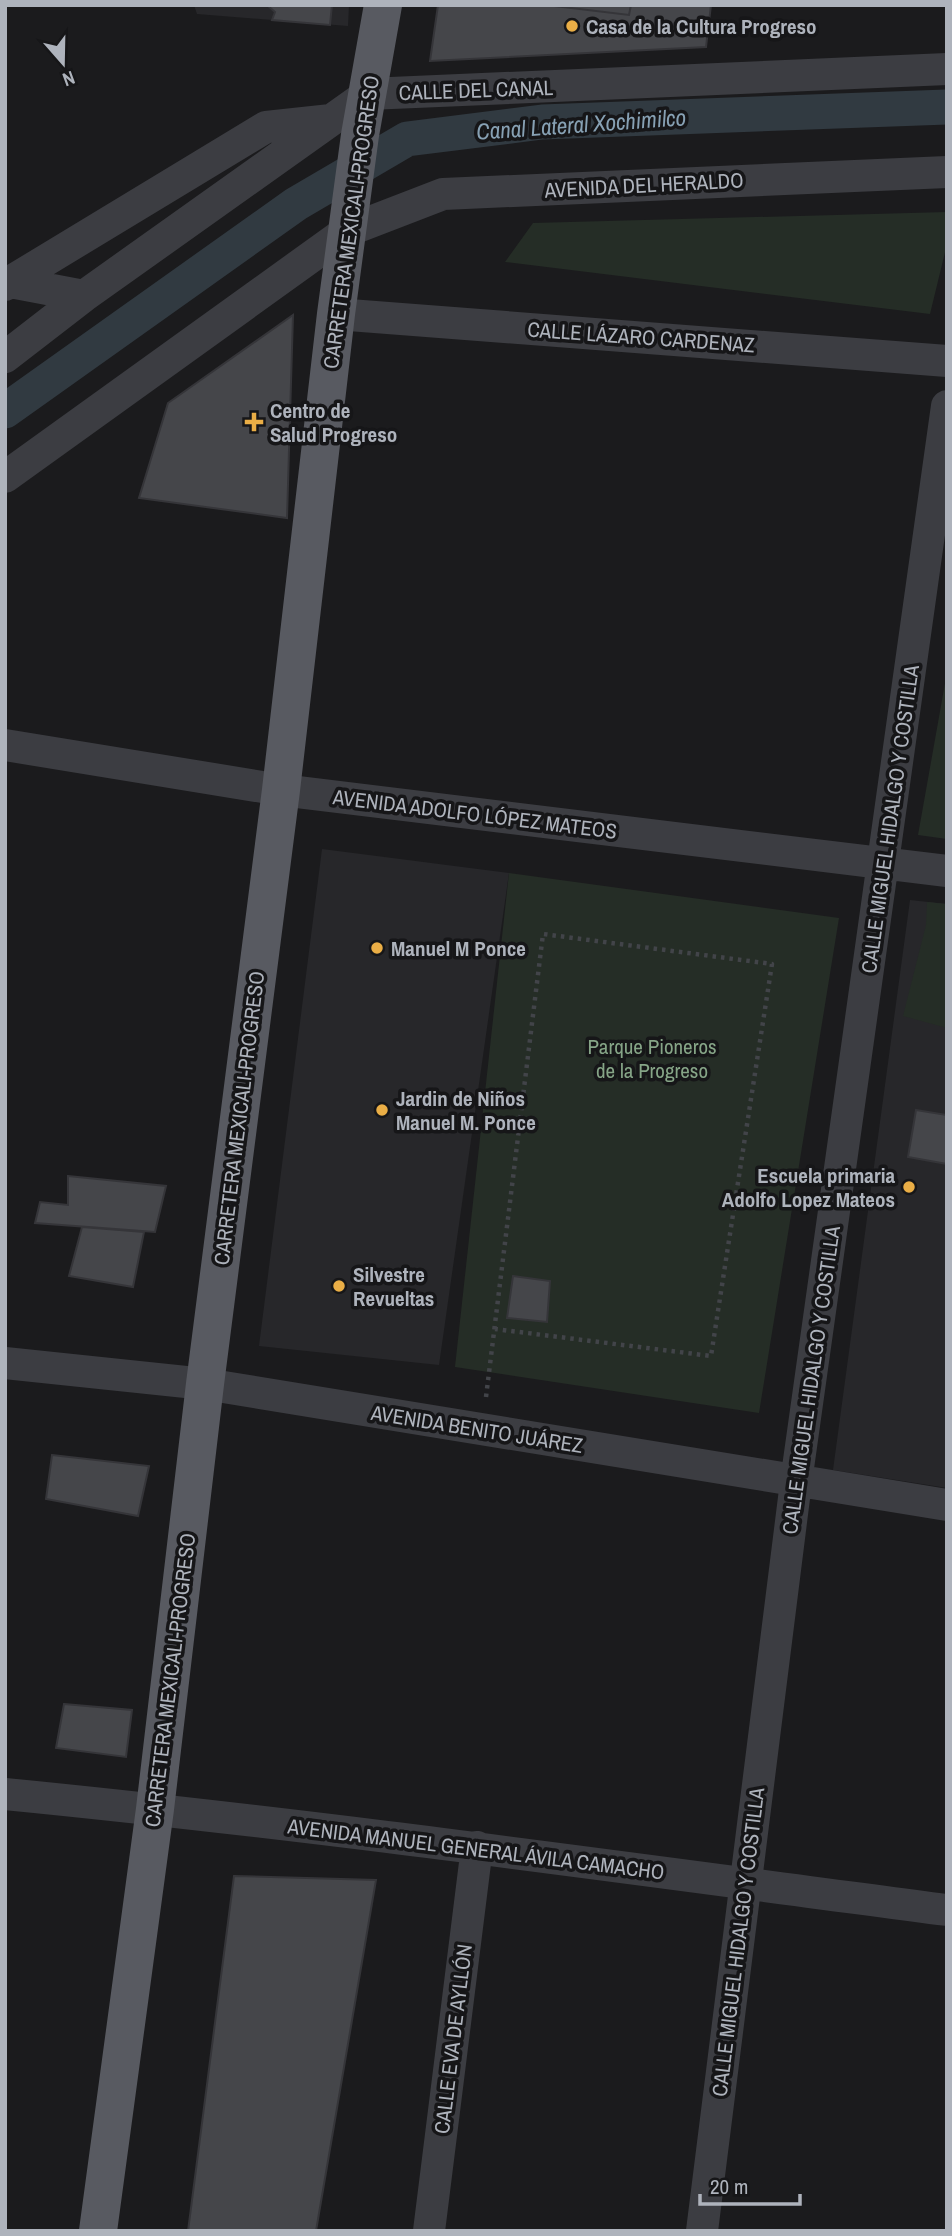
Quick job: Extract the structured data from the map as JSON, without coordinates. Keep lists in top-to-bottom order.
{
  "streets": {
    "main road": ["CARRETERA MEXICALI-PROGRESO"],
    "street": [
      "CALLE DEL CANAL",
      "AVENIDA DEL HERALDO",
      "CALLE LÁZARO CARDENAZ",
      "AVENIDA ADOLFO LÓPEZ MATEOS",
      "CALLE MIGUEL HIDALGO Y COSTILLA",
      "AVENIDA BENITO JUÁREZ",
      "AVENIDA MANUEL GENERAL ÁVILA CAMACHO",
      "CALLE EVA DE AYLLÓN"
    ]
  },
  "crossings": [
    ["CALLE DEL CANAL", "CARRETERA MEXICALI-PROGRESO"],
    ["AVENIDA DEL HERALDO", "CARRETERA MEXICALI-PROGRESO"],
    ["CARRETERA MEXICALI-PROGRESO", "CALLE LÁZARO CARDENAZ"],
    ["CARRETERA MEXICALI-PROGRESO", "AVENIDA ADOLFO LÓPEZ MATEOS"],
    ["CARRETERA MEXICALI-PROGRESO", "AVENIDA BENITO JUÁREZ"],
    ["CARRETERA MEXICALI-PROGRESO", "AVENIDA MANUEL GENERAL ÁVILA CAMACHO"],
    ["AVENIDA ADOLFO LÓPEZ MATEOS", "CALLE MIGUEL HIDALGO Y COSTILLA"],
    ["CALLE MIGUEL HIDALGO Y COSTILLA", "AVENIDA BENITO JUÁREZ"],
    ["CALLE MIGUEL HIDALGO Y COSTILLA", "AVENIDA MANUEL GENERAL ÁVILA CAMACHO"],
    ["AVENIDA MANUEL GENERAL ÁVILA CAMACHO", "CALLE EVA DE AYLLÓN"]
  ],
  "water": ["Canal Lateral Xochimilco"],
  "parks": ["Parque Pioneros de la Progreso"],
  "places": {
    "other": [
      "Casa de la Cultura Progreso",
      "Manuel M Ponce",
      "Jardin de Niños Manuel M. Ponce",
      "Escuela primaria Adolfo Lopez Mateos",
      "Silvestre Revueltas"
    ],
    "health": ["Centro de Salud Progreso"]
  },
  "scale_bar": "20 m",
  "north": "bottom"
}
